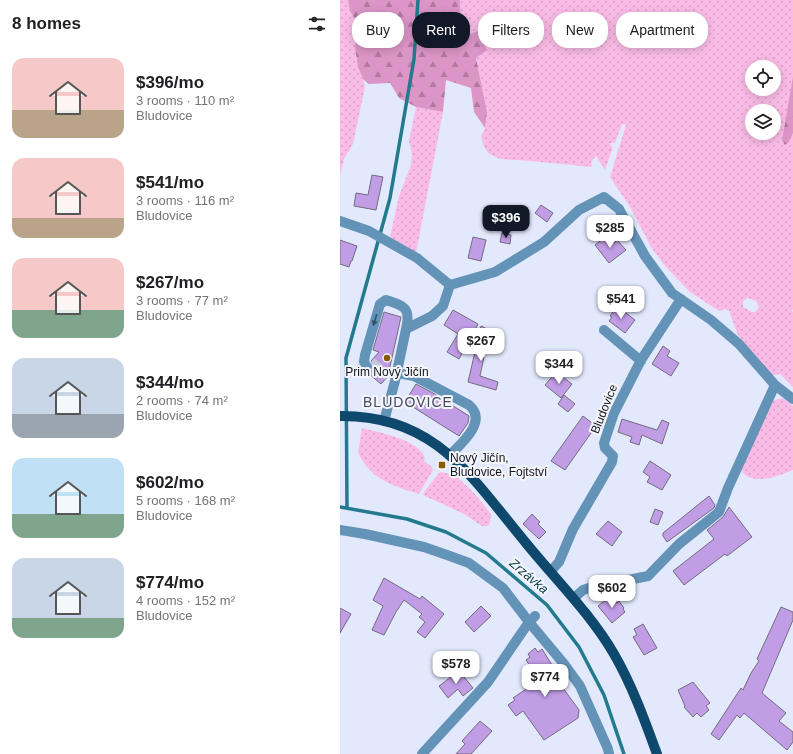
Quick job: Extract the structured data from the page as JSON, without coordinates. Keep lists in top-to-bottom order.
{
  "streets": {
    "street": ["Bludovice"]
  },
  "districts": ["BLUDOVICE"],
  "water": ["Zrzávka"],
  "places": {
    "other": ["Prim Nový Jičín"],
    "transit": ["Nový Jičín, Bludovice, Fojtství"]
  },
  "page": {
    "heading": "8 homes",
    "chip": [
      "Buy",
      "Rent",
      "Filters",
      "New",
      "Apartment"
    ],
    "list": [
      {
        "name": "$396/mo",
        "note": "3 rooms · 110 m² · Bludovice"
      },
      {
        "name": "$541/mo",
        "note": "3 rooms · 116 m² · Bludovice"
      },
      {
        "name": "$267/mo",
        "note": "3 rooms · 77 m² · Bludovice"
      },
      {
        "name": "$344/mo",
        "note": "2 rooms · 74 m² · Bludovice"
      },
      {
        "name": "$602/mo",
        "note": "5 rooms · 168 m² · Bludovice"
      },
      {
        "name": "$774/mo",
        "note": "4 rooms · 152 m² · Bludovice"
      }
    ],
    "price": [
      "$396",
      "$285",
      "$541",
      "$267",
      "$344",
      "$602",
      "$578",
      "$774"
    ]
  }
}
